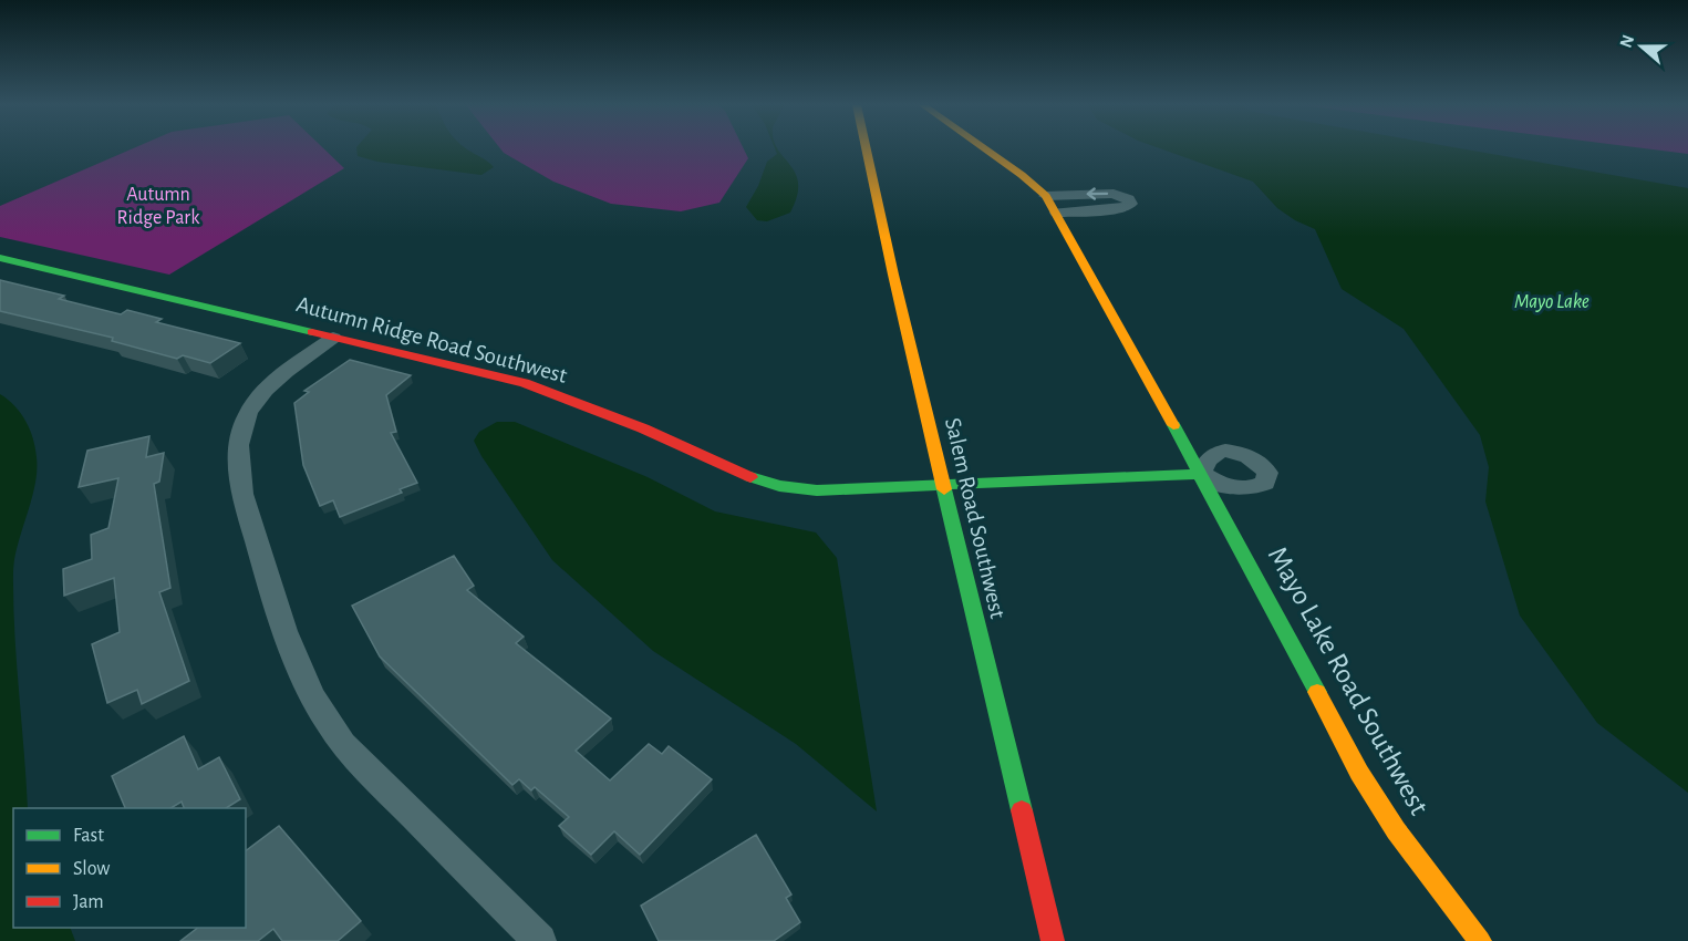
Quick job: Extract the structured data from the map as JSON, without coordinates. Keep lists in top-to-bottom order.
{
  "streets": {
    "street": ["Autumn Ridge Road Southwest", "Salem Road Southwest", "Mayo Lake Road Southwest"]
  },
  "crossings": [
    ["Autumn Ridge Road Southwest", "Salem Road Southwest"],
    ["Autumn Ridge Road Southwest", "Mayo Lake Road Southwest"]
  ],
  "water": ["Mayo Lake"],
  "parks": ["Autumn Ridge Park"],
  "legend": ["Fast", "Slow", "Jam"],
  "north": "left"
}
